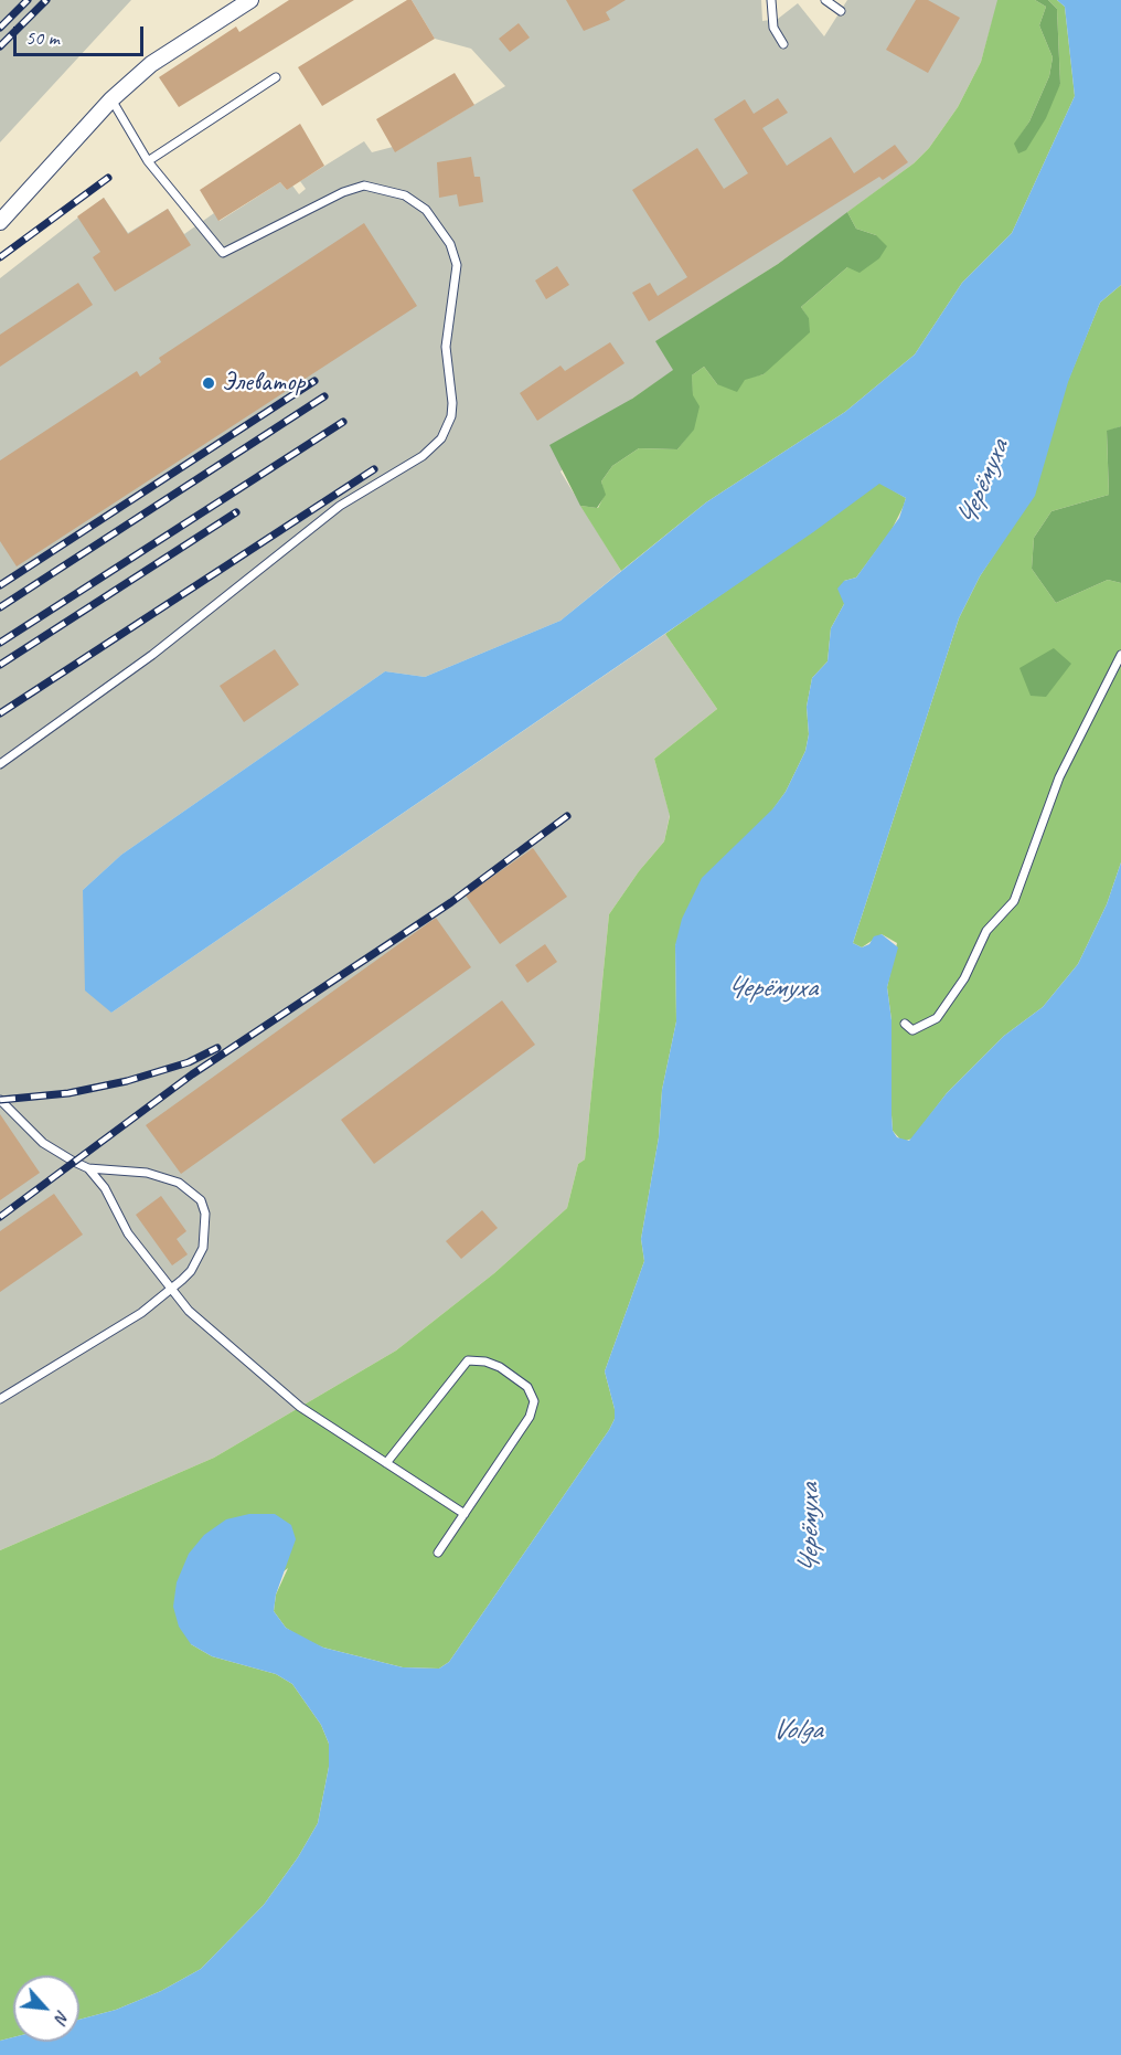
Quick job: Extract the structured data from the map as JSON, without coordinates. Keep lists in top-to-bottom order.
{
  "water": ["Черёмуха", "Volga"],
  "places": ["Элеватор"],
  "scale_bar": "50 m",
  "north": "bottom right"
}
